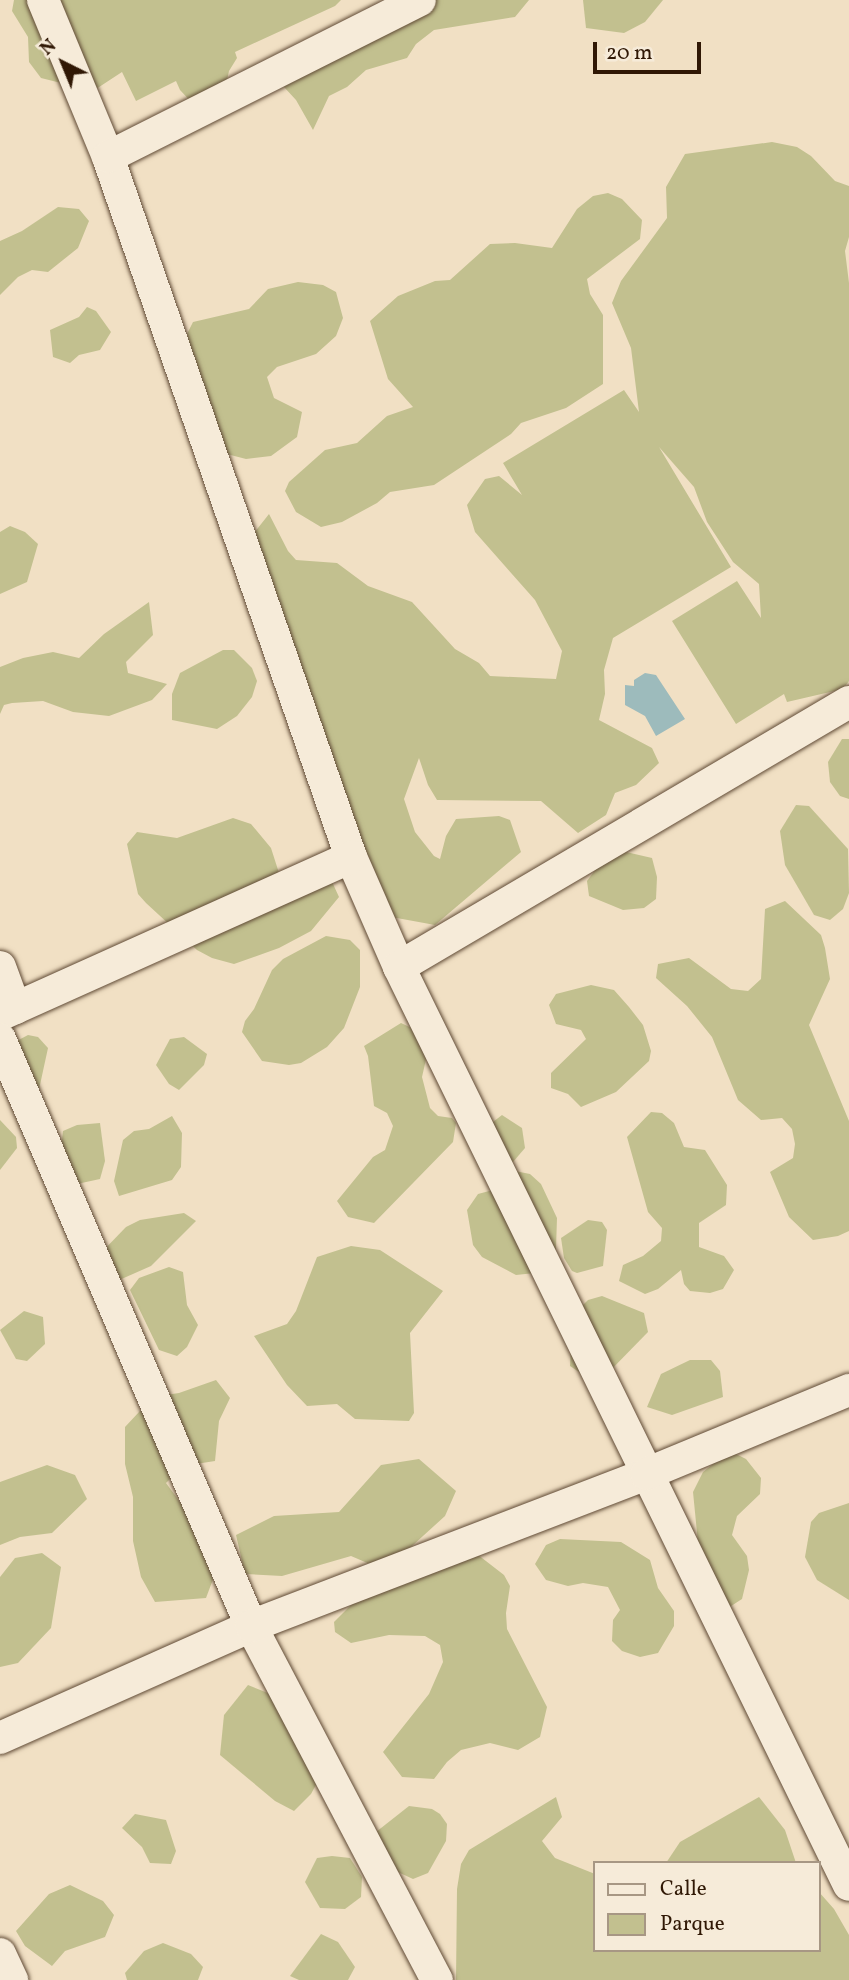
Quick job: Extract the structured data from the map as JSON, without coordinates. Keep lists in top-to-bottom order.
{
  "legend": ["Calle", "Parque"],
  "scale_bar": "20 m",
  "north": "top left"
}
